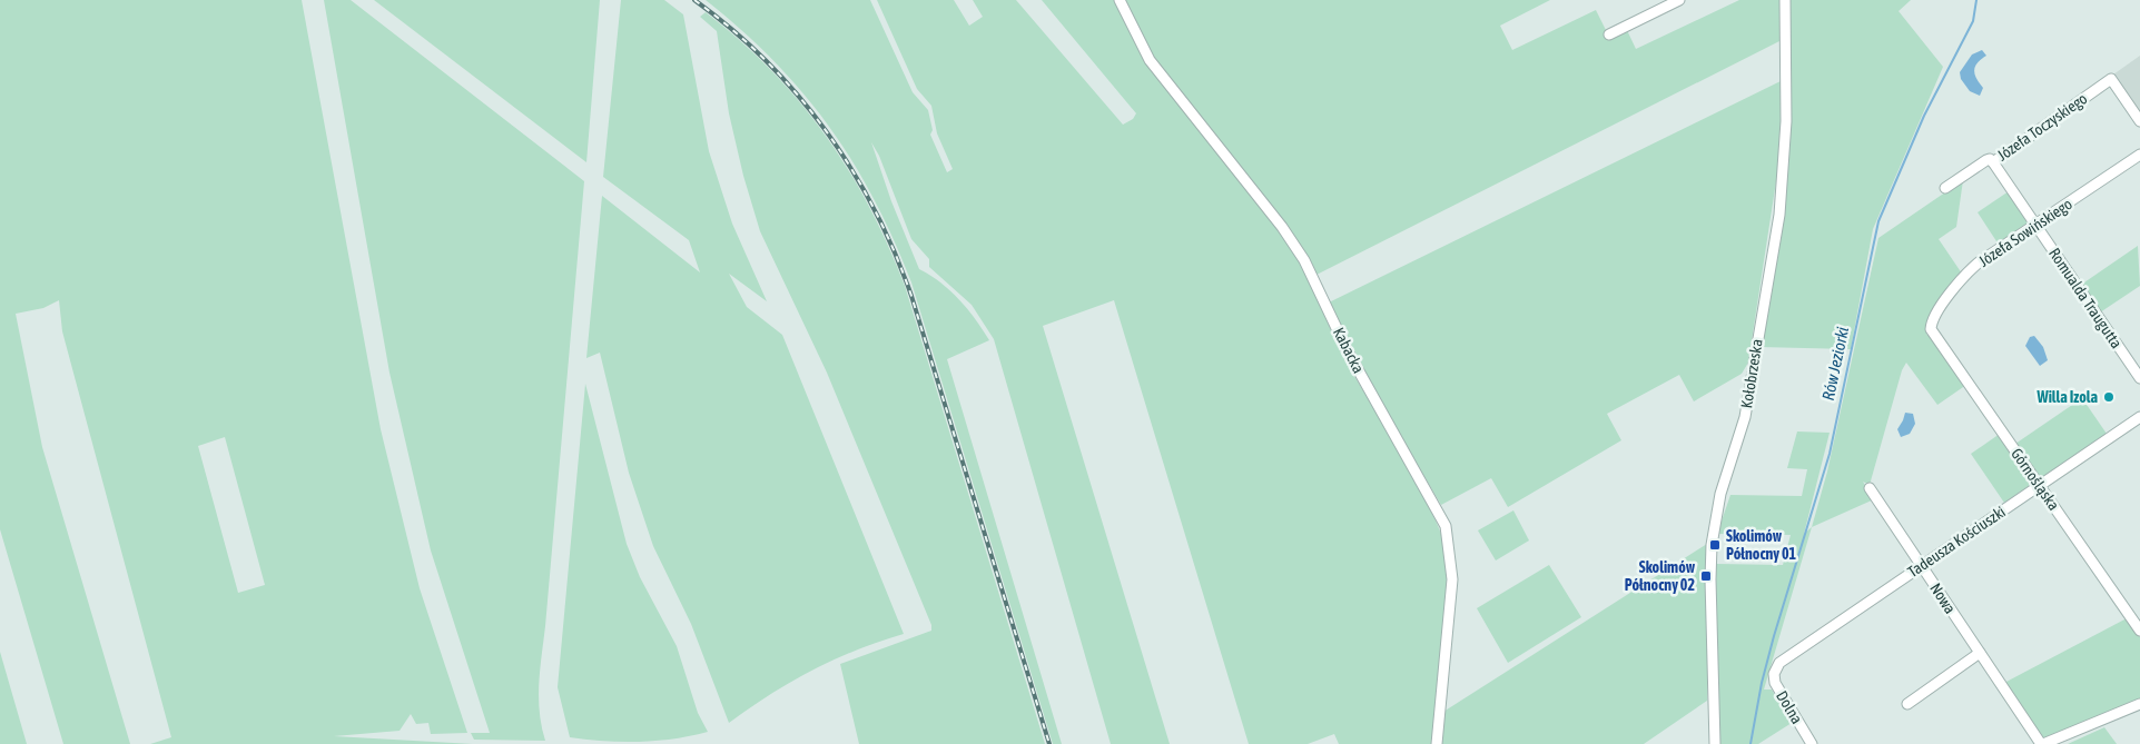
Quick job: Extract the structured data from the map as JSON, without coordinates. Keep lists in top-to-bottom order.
{
  "streets": {
    "street": [
      "Józefa Toczyskiego",
      "Józefa Sowińskiego",
      "Romualda Traugutta",
      "Kabacka",
      "Kołobrzeska",
      "Górnośląska",
      "Tadeusza Kościuszki",
      "Nowa",
      "Dolna"
    ]
  },
  "crossings": [
    ["Józefa Toczyskiego", "Romualda Traugutta"],
    ["Józefa Sowińskiego", "Romualda Traugutta"],
    ["Józefa Sowińskiego", "Górnośląska"],
    ["Górnośląska", "Tadeusza Kościuszki"],
    ["Tadeusza Kościuszki", "Nowa"],
    ["Tadeusza Kościuszki", "Dolna"]
  ],
  "water": ["Rów Jeziorki"],
  "places": {
    "other": ["Willa Izola"],
    "transit": ["Skolimów Północny 01", "Skolimów Północny 02"]
  }
}
